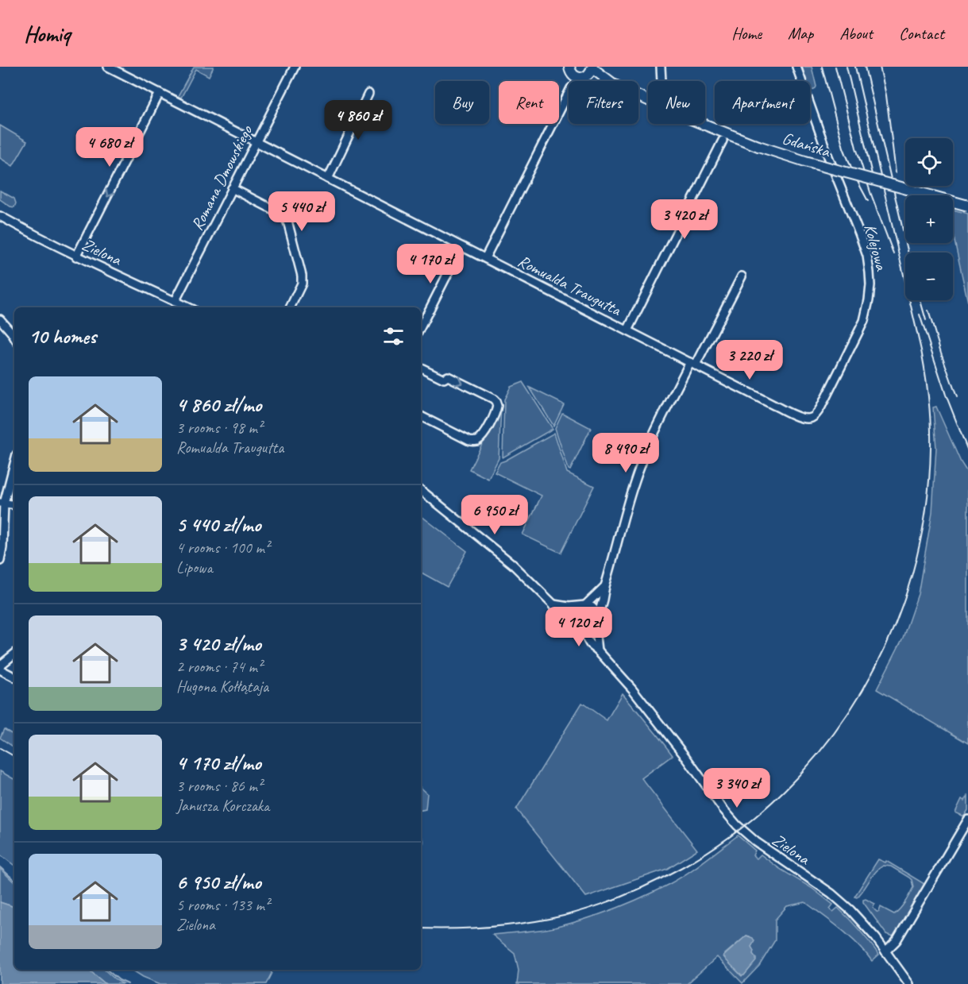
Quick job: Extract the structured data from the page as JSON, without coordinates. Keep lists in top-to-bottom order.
{
  "streets": {
    "main road": ["Gdańska"],
    "street": [
      "Romana Dmowskiego",
      "Kolejowa",
      "Zielona",
      "Romualda Traugutta"
    ]
  },
  "crossings": [
    ["Romana Dmowskiego", "Zielona"],
    ["Romana Dmowskiego", "Romualda Traugutta"],
    ["Kolejowa", "Romualda Traugutta"]
  ],
  "page": {
    "header": "Homiq",
    "nav": [
      "Home",
      "Map",
      "About",
      "Contact"
    ],
    "chip": [
      "Buy",
      "Rent",
      "Filters",
      "New",
      "Apartment"
    ],
    "price": [
      "4 860 zł",
      "4 680 zł",
      "5 440 zł",
      "3 420 zł",
      "4 170 zł",
      "3 220 zł",
      "8 490 zł",
      "6 950 zł",
      "4 120 zł",
      "3 340 zł"
    ],
    "map_buttons": ["+", "−"],
    "heading": "10 homes",
    "list": [
      {
        "name": "4 860 zł/mo",
        "note": "3 rooms · 98 m² · Romualda Traugutta"
      },
      {
        "name": "5 440 zł/mo",
        "note": "4 rooms · 100 m² · Lipowa"
      },
      {
        "name": "3 420 zł/mo",
        "note": "2 rooms · 74 m² · Hugona Kołłątaja"
      },
      {
        "name": "4 170 zł/mo",
        "note": "3 rooms · 86 m² · Janusza Korczaka"
      },
      {
        "name": "6 950 zł/mo",
        "note": "5 rooms · 133 m² · Zielona"
      }
    ]
  }
}
